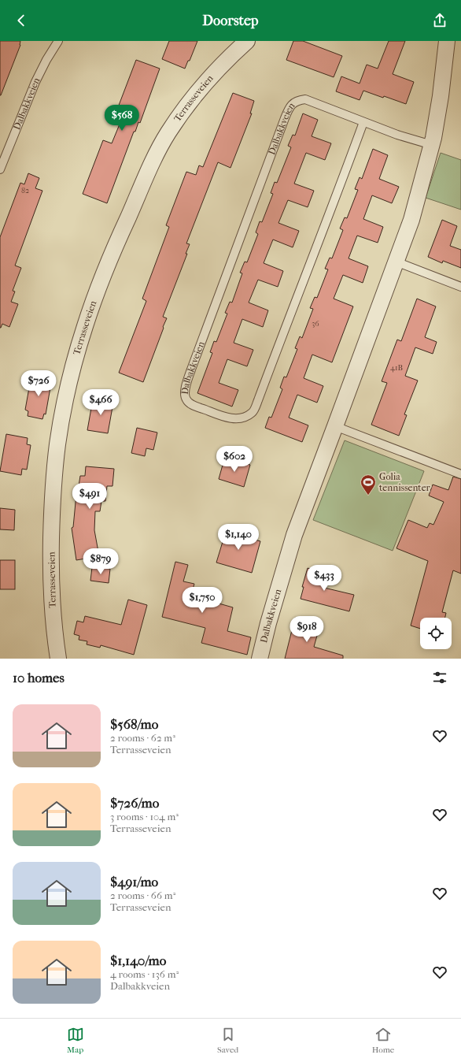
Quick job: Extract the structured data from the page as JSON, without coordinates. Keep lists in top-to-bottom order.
{
  "streets": {
    "street": ["Terrasseveien", "Dalbakkveien"]
  },
  "places": {
    "sports": ["Golia tennissenter"]
  },
  "house_numbers": ["82", "36", "41B"],
  "page": {
    "header": "Doorstep",
    "price": [
      "$568",
      "$726",
      "$466",
      "$602",
      "$491",
      "$1,140",
      "$879",
      "$433",
      "$1,750",
      "$918"
    ],
    "heading": "10 homes",
    "list": [
      {
        "name": "$568/mo",
        "note": "2 rooms · 62 m² · Terrasseveien"
      },
      {
        "name": "$726/mo",
        "note": "3 rooms · 104 m² · Terrasseveien"
      },
      {
        "name": "$491/mo",
        "note": "2 rooms · 66 m² · Terrasseveien"
      },
      {
        "name": "$1,140/mo",
        "note": "4 rooms · 136 m² · Dalbakkveien"
      }
    ],
    "tabs": ["Map", "Saved", "Home"]
  }
}
